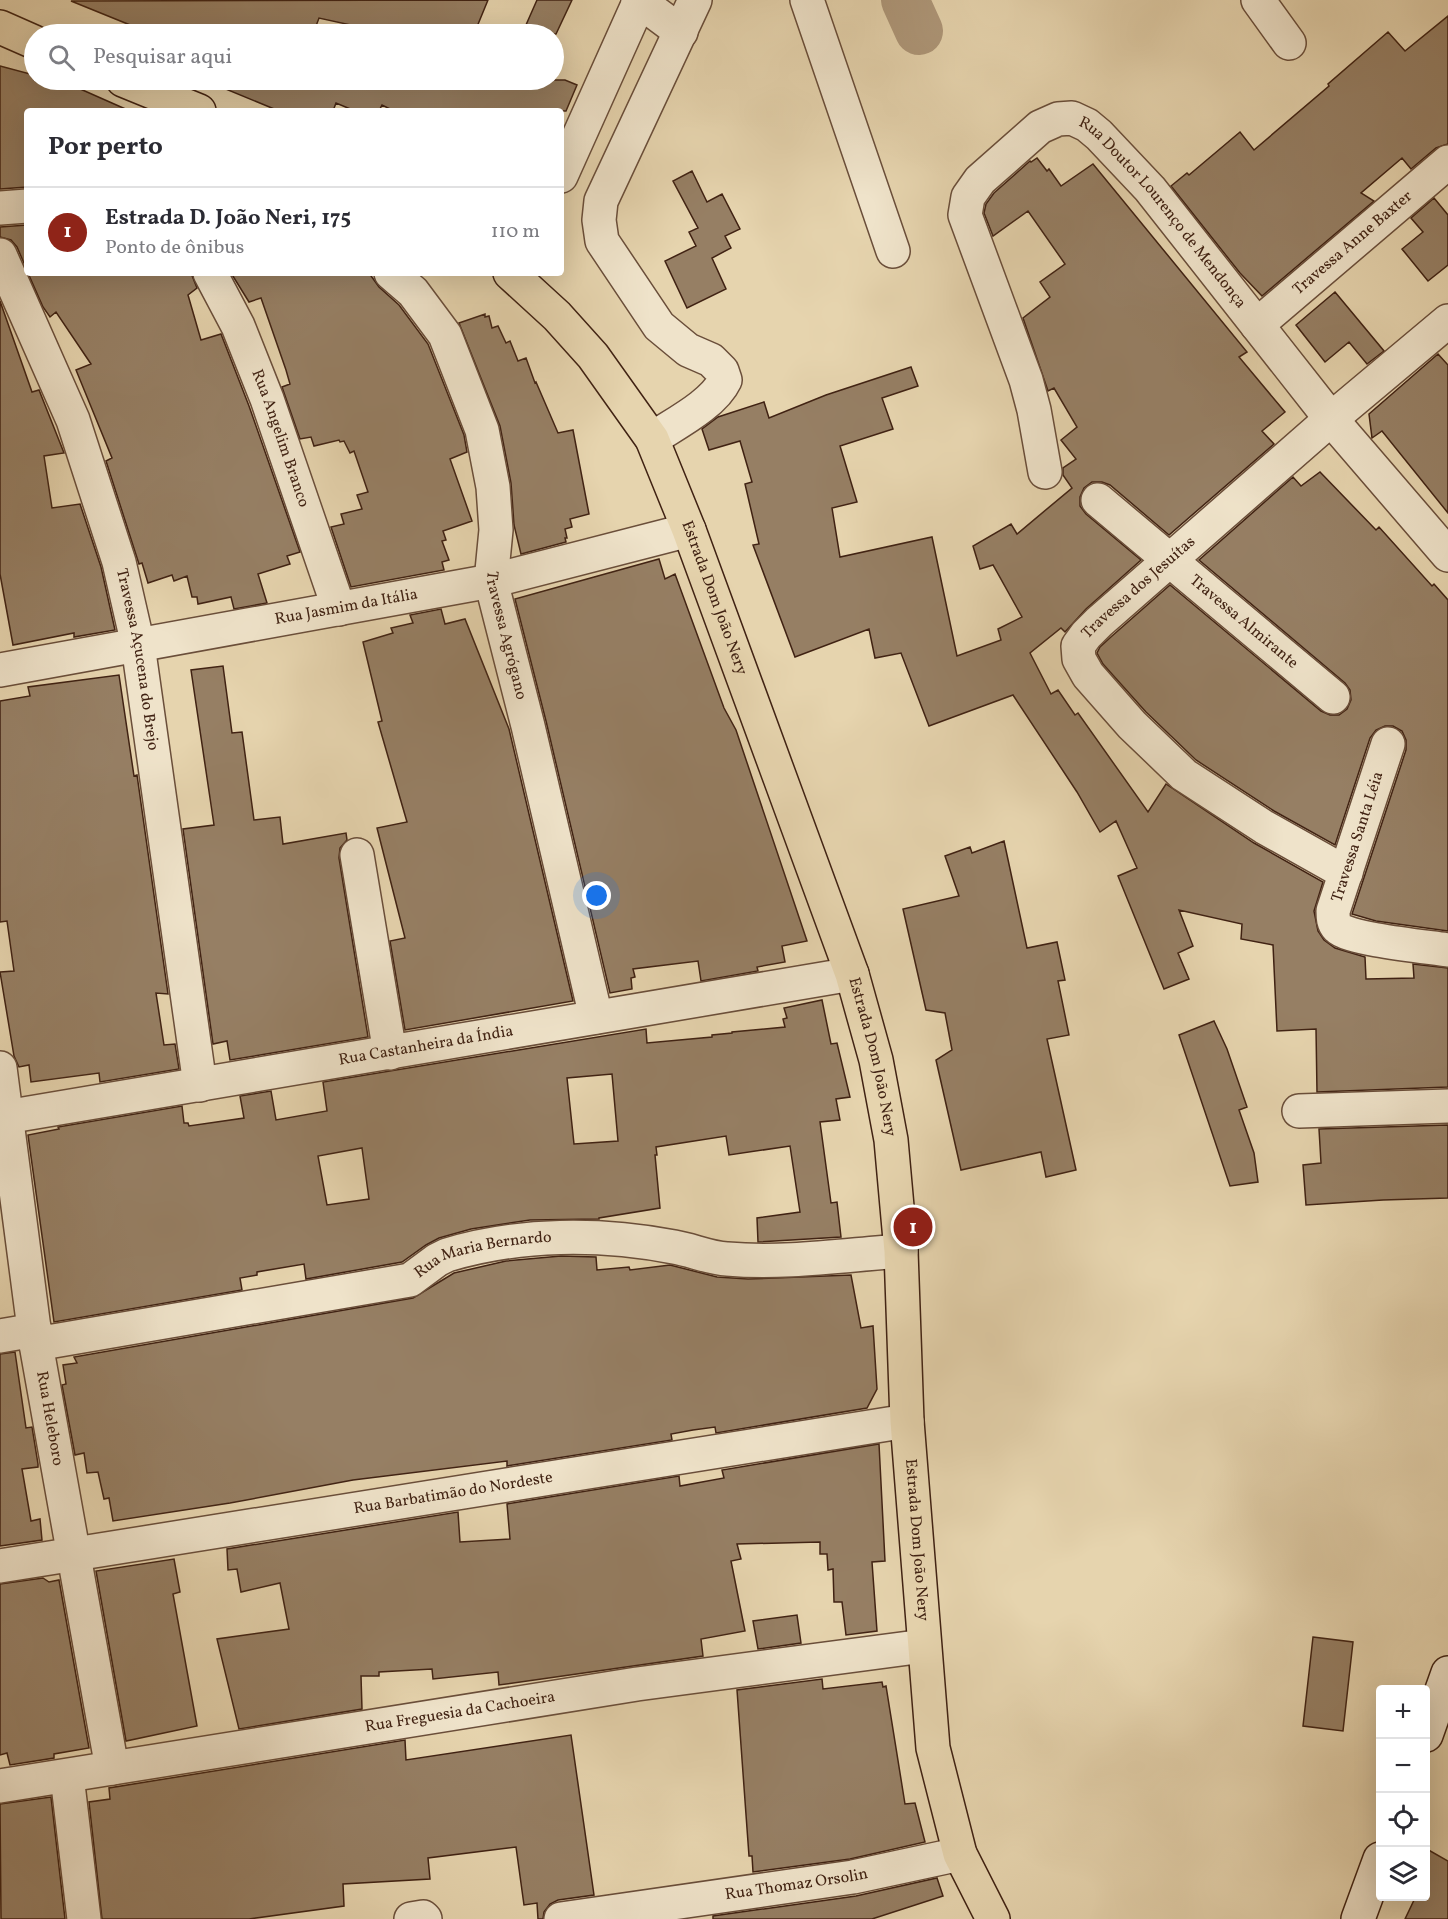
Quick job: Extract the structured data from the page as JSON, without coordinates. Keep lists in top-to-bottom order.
{
  "streets": {
    "main road": ["Estrada Dom João Nery"],
    "street": [
      "Rua Doutor Lourenço de Mendonça",
      "Travessa Anne Baxter",
      "Rua Angelim Branco",
      "Travessa dos Jesuítas",
      "Rua Jasmim da Itália",
      "Travessa Almirante",
      "Travessa Agrógano",
      "Travessa Açucena do Brejo",
      "Travessa Santa Léia",
      "Rua Castanheira da Índia",
      "Rua Maria Bernardo",
      "Rua Heleboro",
      "Rua Barbatimão do Nordeste",
      "Rua Freguesia da Cachoeira",
      "Rua Thomaz Orsolin"
    ]
  },
  "crossings": [
    ["Rua Doutor Lourenço de Mendonça", "Travessa Anne Baxter"],
    ["Rua Doutor Lourenço de Mendonça", "Travessa dos Jesuítas"],
    ["Rua Angelim Branco", "Rua Jasmim da Itália"],
    ["Travessa dos Jesuítas", "Travessa Almirante"],
    ["Travessa dos Jesuítas", "Travessa Santa Léia"],
    ["Estrada Dom João Nery", "Rua Jasmim da Itália"],
    ["Estrada Dom João Nery", "Rua Castanheira da Índia"],
    ["Estrada Dom João Nery", "Rua Maria Bernardo"],
    ["Estrada Dom João Nery", "Rua Barbatimão do Nordeste"],
    ["Estrada Dom João Nery", "Rua Freguesia da Cachoeira"],
    ["Estrada Dom João Nery", "Rua Thomaz Orsolin"],
    ["Rua Jasmim da Itália", "Travessa Agrógano"],
    ["Rua Jasmim da Itália", "Travessa Açucena do Brejo"],
    ["Travessa Agrógano", "Rua Castanheira da Índia"],
    ["Travessa Açucena do Brejo", "Rua Castanheira da Índia"],
    ["Rua Castanheira da Índia", "Rua Heleboro"],
    ["Rua Maria Bernardo", "Rua Heleboro"],
    ["Rua Heleboro", "Rua Barbatimão do Nordeste"],
    ["Rua Heleboro", "Rua Freguesia da Cachoeira"]
  ],
  "page": {
    "search": "Pesquisar aqui",
    "heading": "Por perto",
    "list": [
      {
        "mark": "1",
        "name": "Estrada D. João Neri, 175",
        "note": "Ponto de ônibus",
        "value": "110 m"
      }
    ],
    "pins": "1",
    "map_buttons": ["+", "−"]
  }
}
